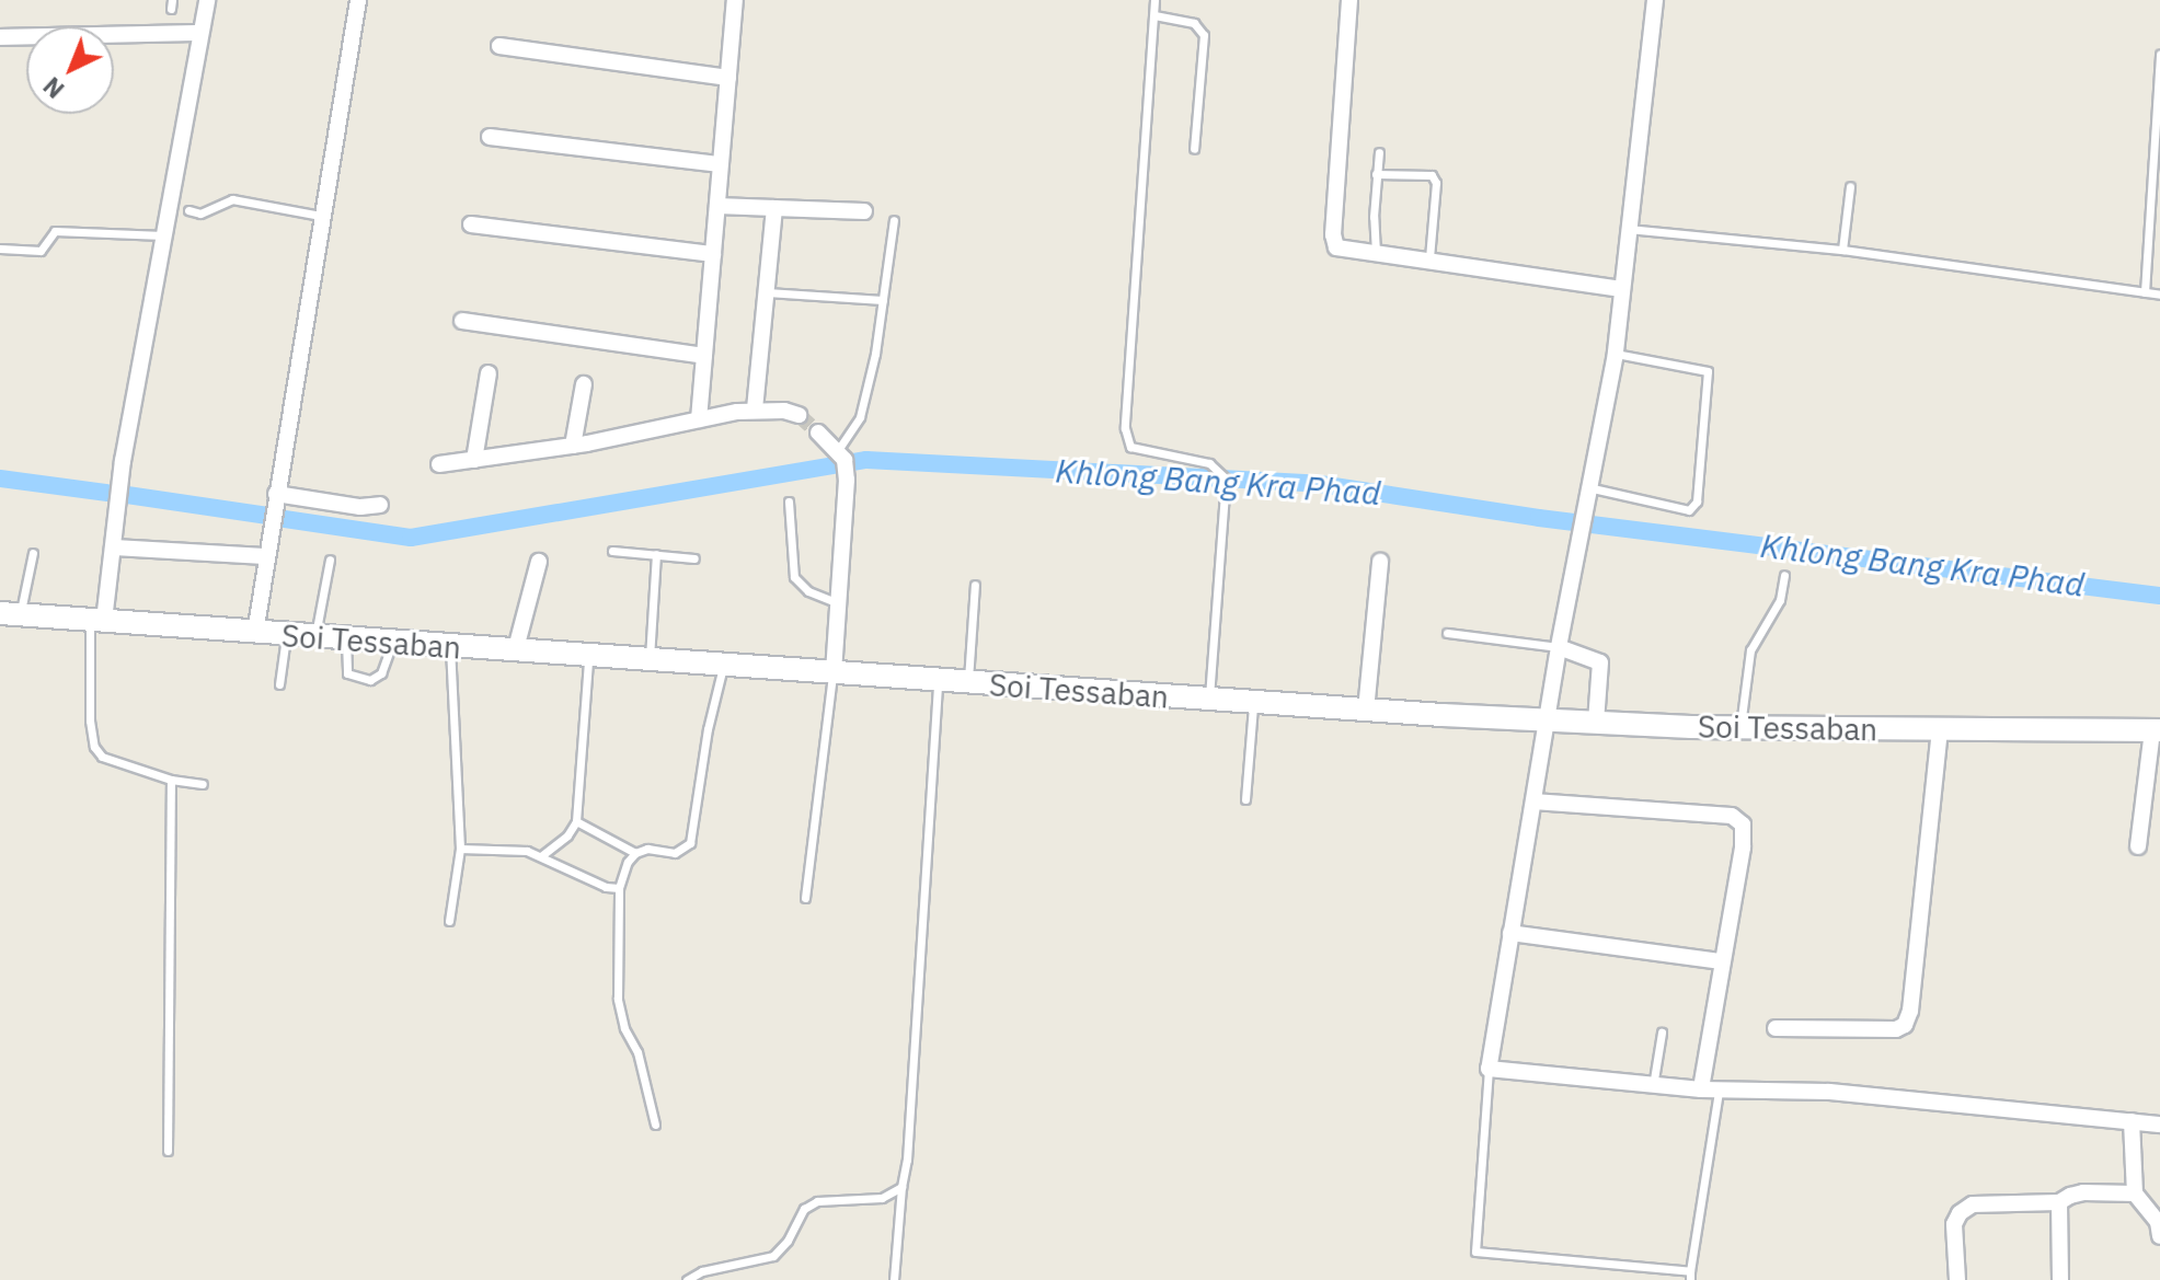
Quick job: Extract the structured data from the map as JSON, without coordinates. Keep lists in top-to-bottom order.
{
  "streets": {
    "street": ["Soi Tessaban"]
  },
  "water": ["Khlong Bang Kra Phad"],
  "north": "bottom left"
}
